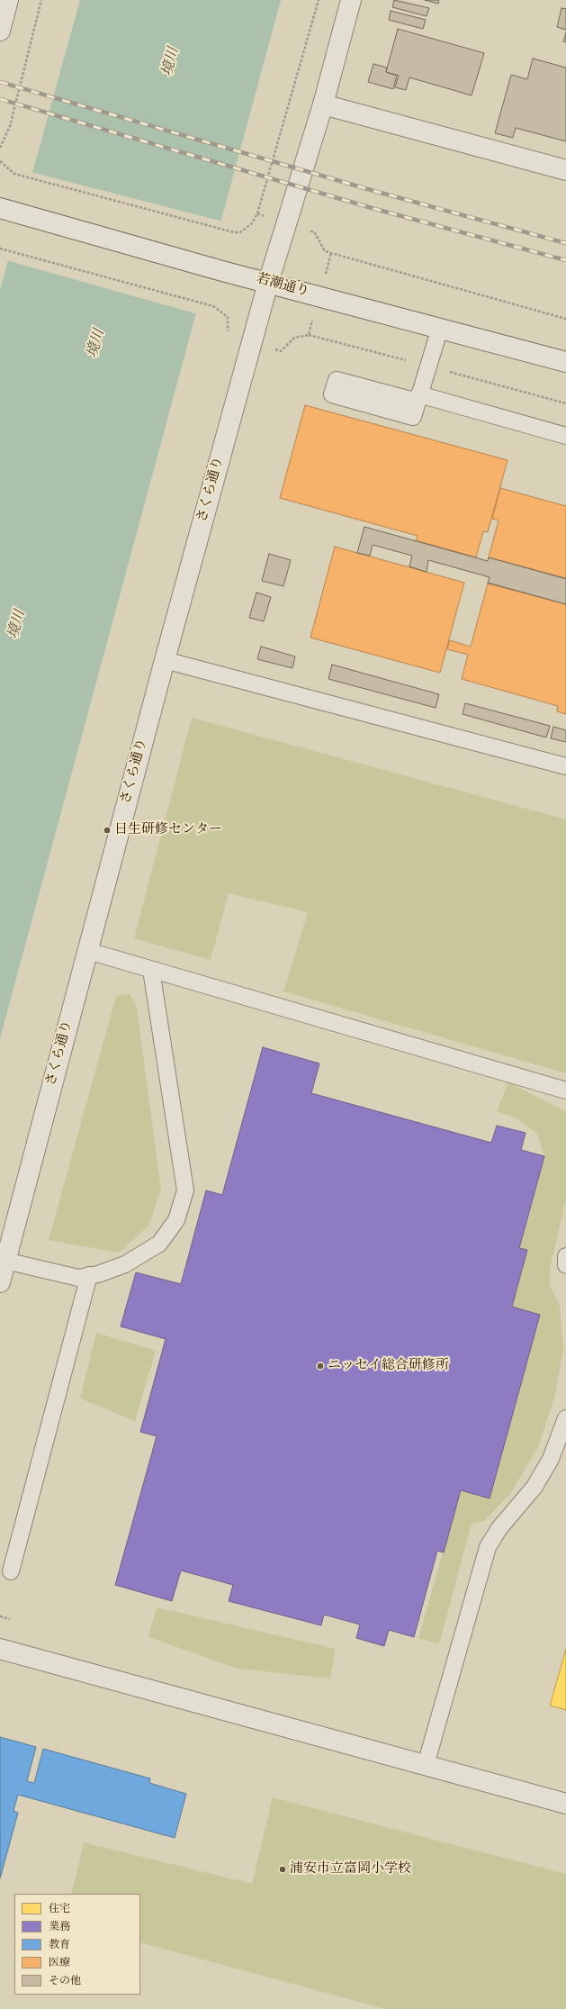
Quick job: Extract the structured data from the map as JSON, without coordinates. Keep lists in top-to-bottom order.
{
  "streets": {
    "street": ["若潮通り", "さくら通り"]
  },
  "crossings": [
    ["若潮通り", "さくら通り"]
  ],
  "water": ["境川"],
  "places": ["日生研修センター", "ニッセイ総合研修所", "浦安市立富岡小学校"],
  "legend": [
    "住宅",
    "業務",
    "教育",
    "医療",
    "その他"
  ]
}
